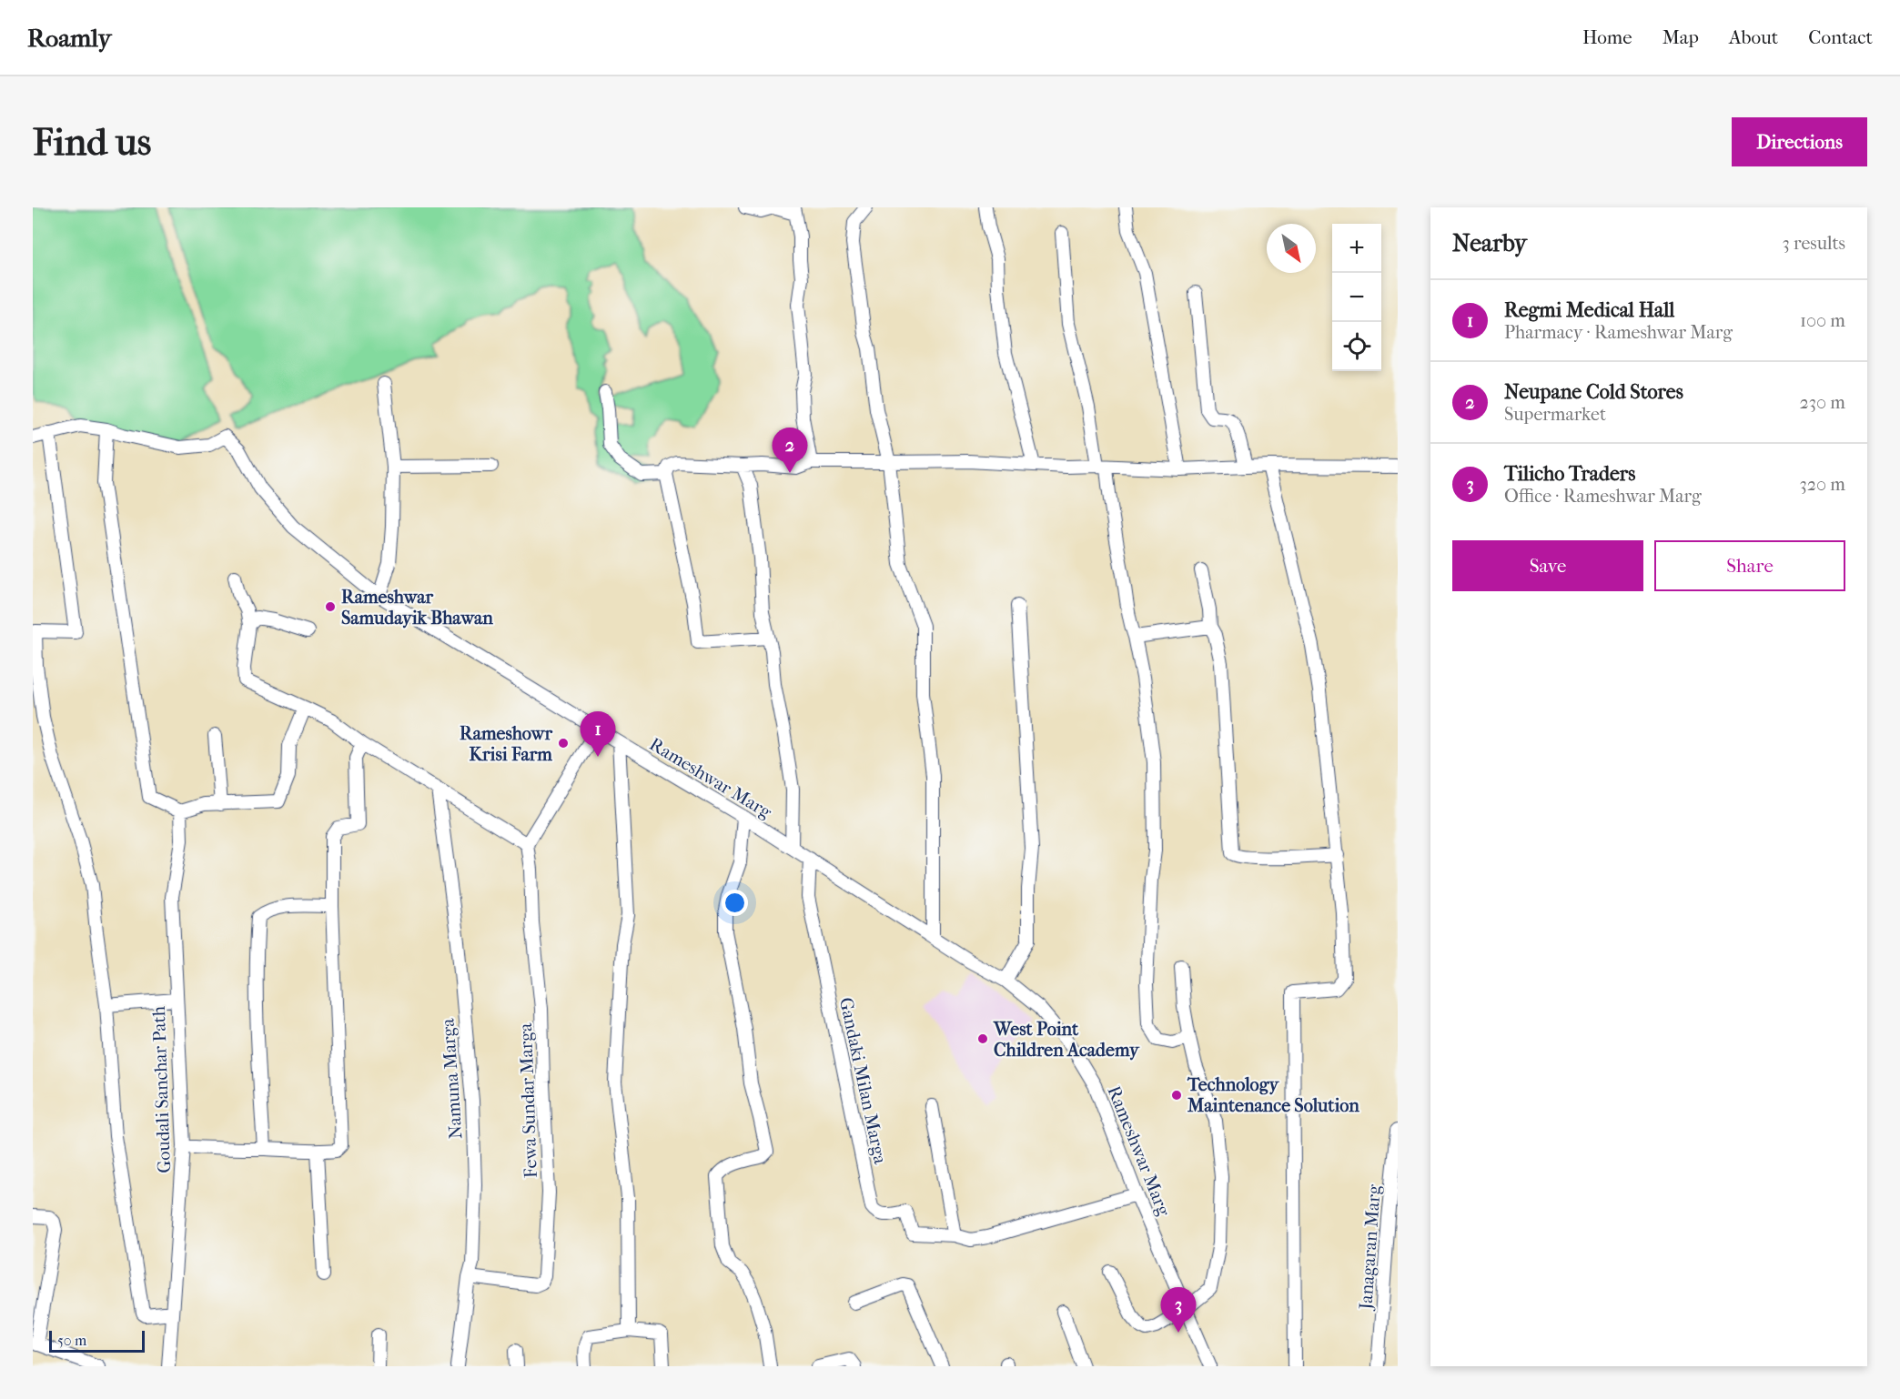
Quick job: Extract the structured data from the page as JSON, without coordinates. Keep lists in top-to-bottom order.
{
  "streets": {
    "street": [
      "Rameshwar Marg",
      "Namuna Marga",
      "Gandaki Milan Marga",
      "Goudali Sanchar Path",
      "Fewa Sundar Marga",
      "Janagaran Marg"
    ]
  },
  "crossings": [
    ["Rameshwar Marg", "Gandaki Milan Marga"],
    ["Namuna Marga", "Fewa Sundar Marga"]
  ],
  "places": [
    "Rameshwar Samudayik Bhawan",
    "Rameshowr Krisi Farm",
    "West Point Children Academy",
    "Technology Maintenance Solution"
  ],
  "scale_bar": "50 m",
  "north": "bottom right",
  "page": {
    "header": "Roamly",
    "nav": [
      "Home",
      "Map",
      "About",
      "Contact"
    ],
    "buttons": [
      "Directions",
      ["Save", "Share"]
    ],
    "title": "Find us",
    "heading": ["Nearby", "3 results"],
    "map_buttons": ["+", "−"],
    "list": [
      {
        "mark": "1",
        "name": "Regmi Medical Hall",
        "note": "Pharmacy · Rameshwar Marg",
        "value": "100 m"
      },
      {
        "mark": "2",
        "name": "Neupane Cold Stores",
        "note": "Supermarket",
        "value": "230 m"
      },
      {
        "mark": "3",
        "name": "Tilicho Traders",
        "note": "Office · Rameshwar Marg",
        "value": "320 m"
      }
    ],
    "pins": ["2", "1", "3"],
    "scale": "50 m"
  }
}
